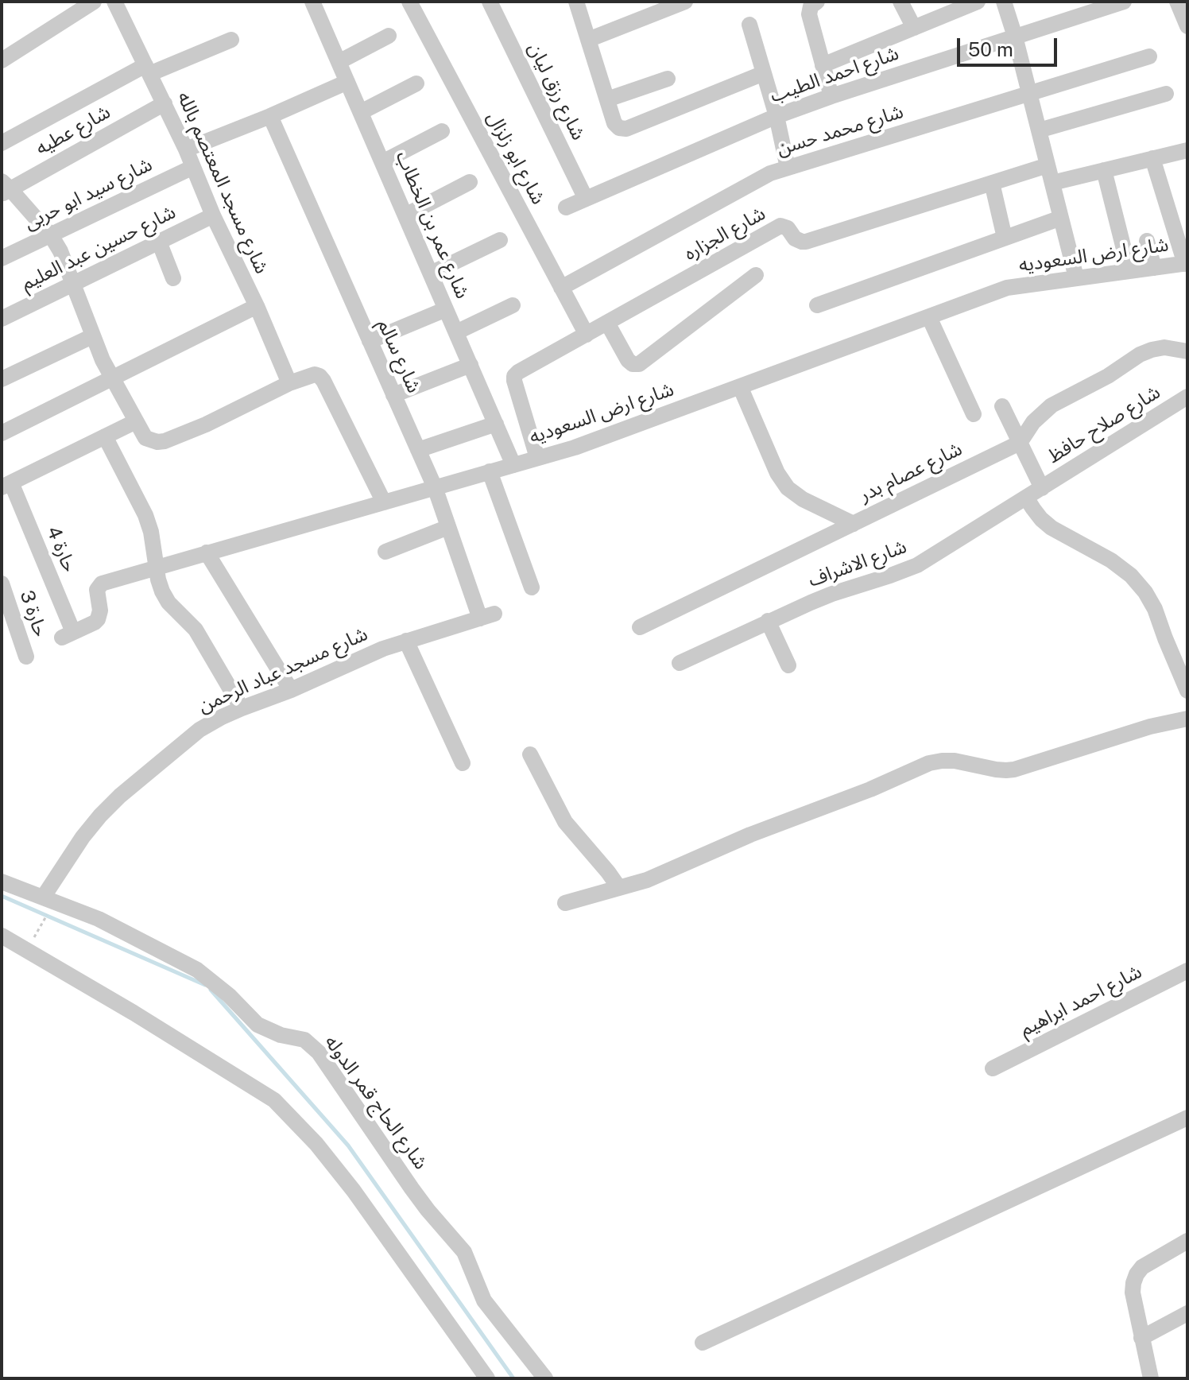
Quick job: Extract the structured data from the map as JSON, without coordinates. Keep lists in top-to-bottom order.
{
  "streets": {
    "street": [
      "شارع احمد الطيب",
      "شارع رزق ليان",
      "شارع عطيه",
      "شارع محمد حسن",
      "شارع ابو زلزال",
      "شارع مسجد المعتصم بالله",
      "شارع سيد ابو حربى",
      "شارع عمر بن الخطاب",
      "شارع الجزاره",
      "شارع حسين عبد العليم",
      "شارع ارض السعوديه",
      "شارع سالم",
      "شارع صلاح حافظ",
      "شارع عصام بدر",
      "حارة 4",
      "شارع الاشراف",
      "حارة 3",
      "شارع مسجد عباد الرحمن",
      "شارع احمد ابراهيم",
      "شارع الحاج قمر الدوله"
    ]
  },
  "crossings": [
    ["شارع احمد الطيب", "شارع رزق ليان"],
    ["شارع عطيه", "شارع مسجد المعتصم بالله"],
    ["شارع محمد حسن", "شارع ابو زلزال"],
    ["شارع ابو زلزال", "شارع الجزاره"],
    ["شارع مسجد المعتصم بالله", "شارع سيد ابو حربى"],
    ["شارع مسجد المعتصم بالله", "شارع حسين عبد العليم"],
    ["شارع عمر بن الخطاب", "شارع ارض السعوديه"],
    ["شارع الجزاره", "شارع ارض السعوديه"],
    ["شارع ارض السعوديه", "شارع سالم"],
    ["شارع ارض السعوديه", "حارة 4"],
    ["شارع سالم", "شارع مسجد عباد الرحمن"],
    ["شارع صلاح حافظ", "شارع الاشراف"],
    ["شارع مسجد عباد الرحمن", "شارع الحاج قمر الدوله"]
  ],
  "scale_bar": "50 m"
}
